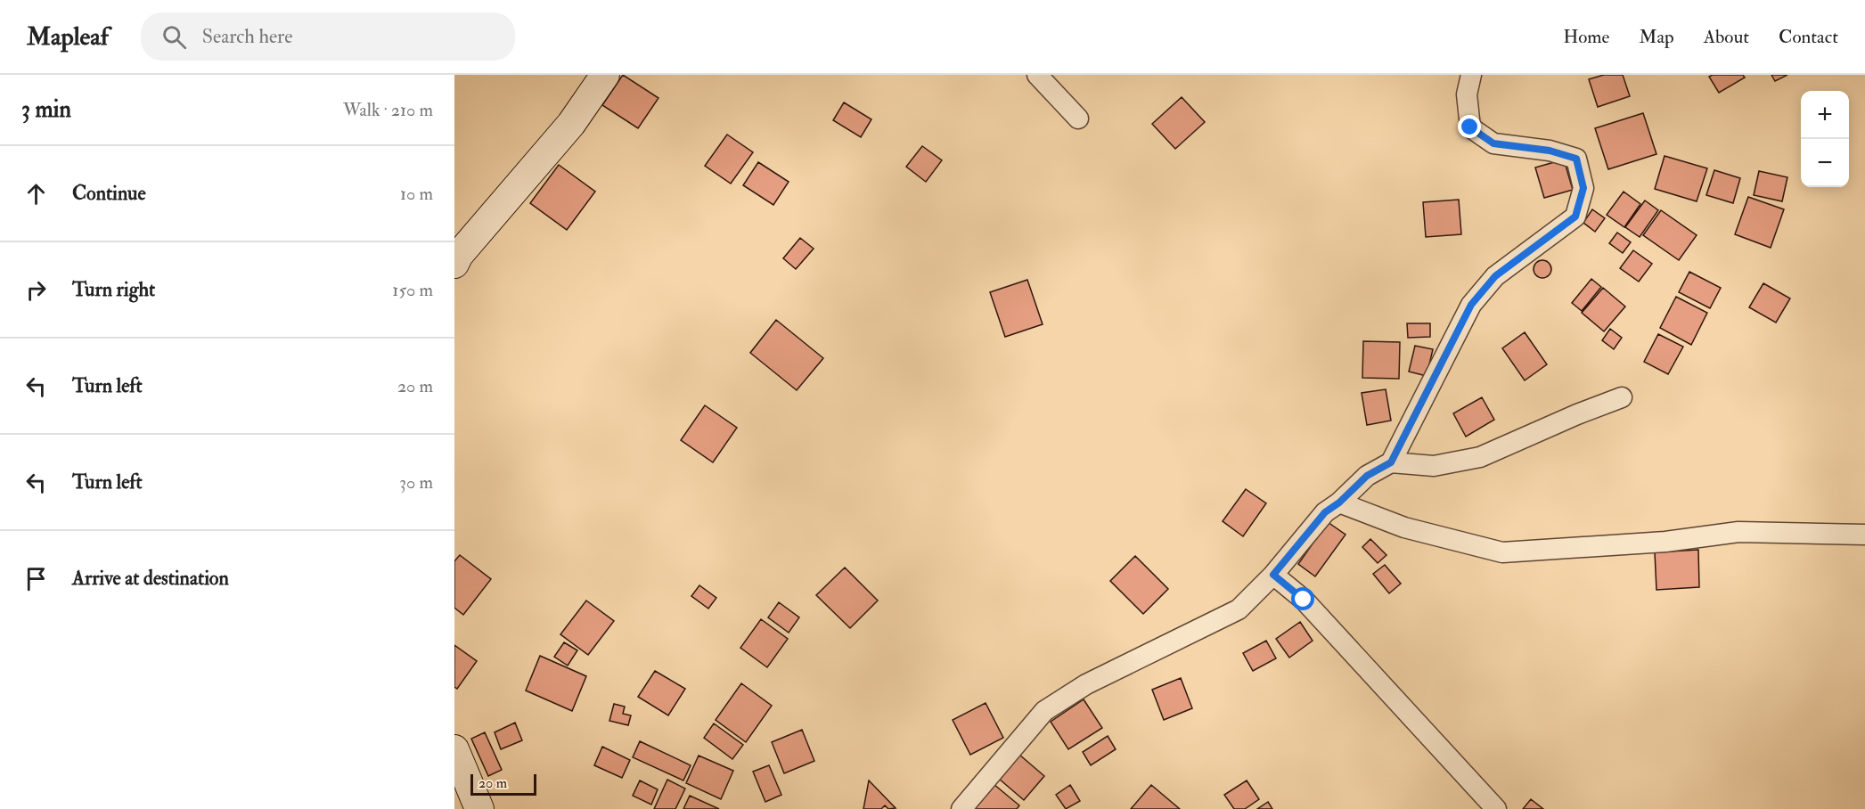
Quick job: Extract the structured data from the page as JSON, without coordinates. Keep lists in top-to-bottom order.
{
  "scale_bar": "20 m",
  "page": {
    "header": "Mapleaf",
    "search": "Search here",
    "nav": [
      "Home",
      "Map",
      "About",
      "Contact"
    ],
    "heading": ["3 min", "Walk · 210 m"],
    "map_buttons": ["+", "−"],
    "list": [
      ["Continue", "10 m"],
      ["Turn right", "150 m"],
      ["Turn left", "20 m"],
      ["Turn left", "30 m"],
      "Arrive at destination"
    ],
    "scale": "20 m"
  }
}
